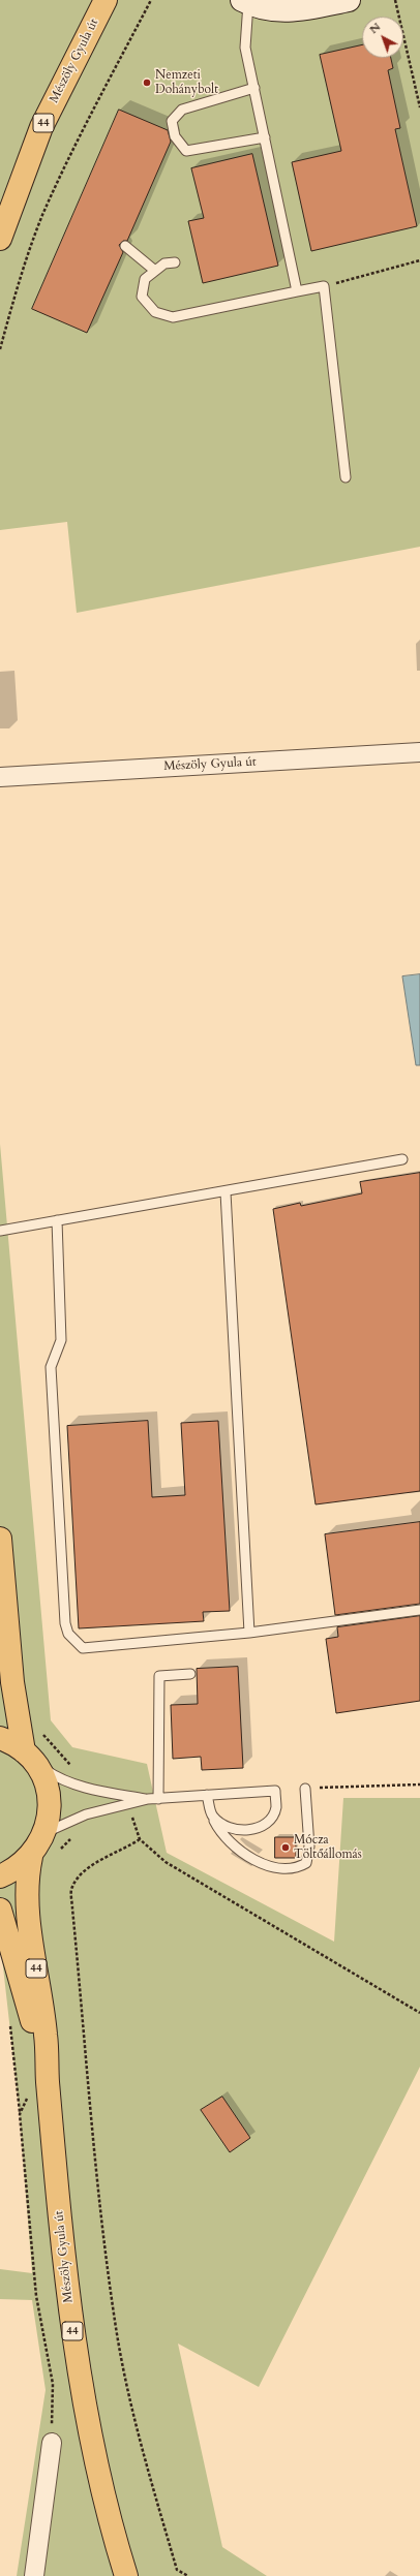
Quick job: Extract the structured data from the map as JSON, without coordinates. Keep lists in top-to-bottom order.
{
  "streets": {
    "main road": ["Mészöly Gyula út", "44"]
  },
  "places": ["Nemzeti Dohánybolt", "Mócza Töltőállomás"],
  "north": "top left"
}
